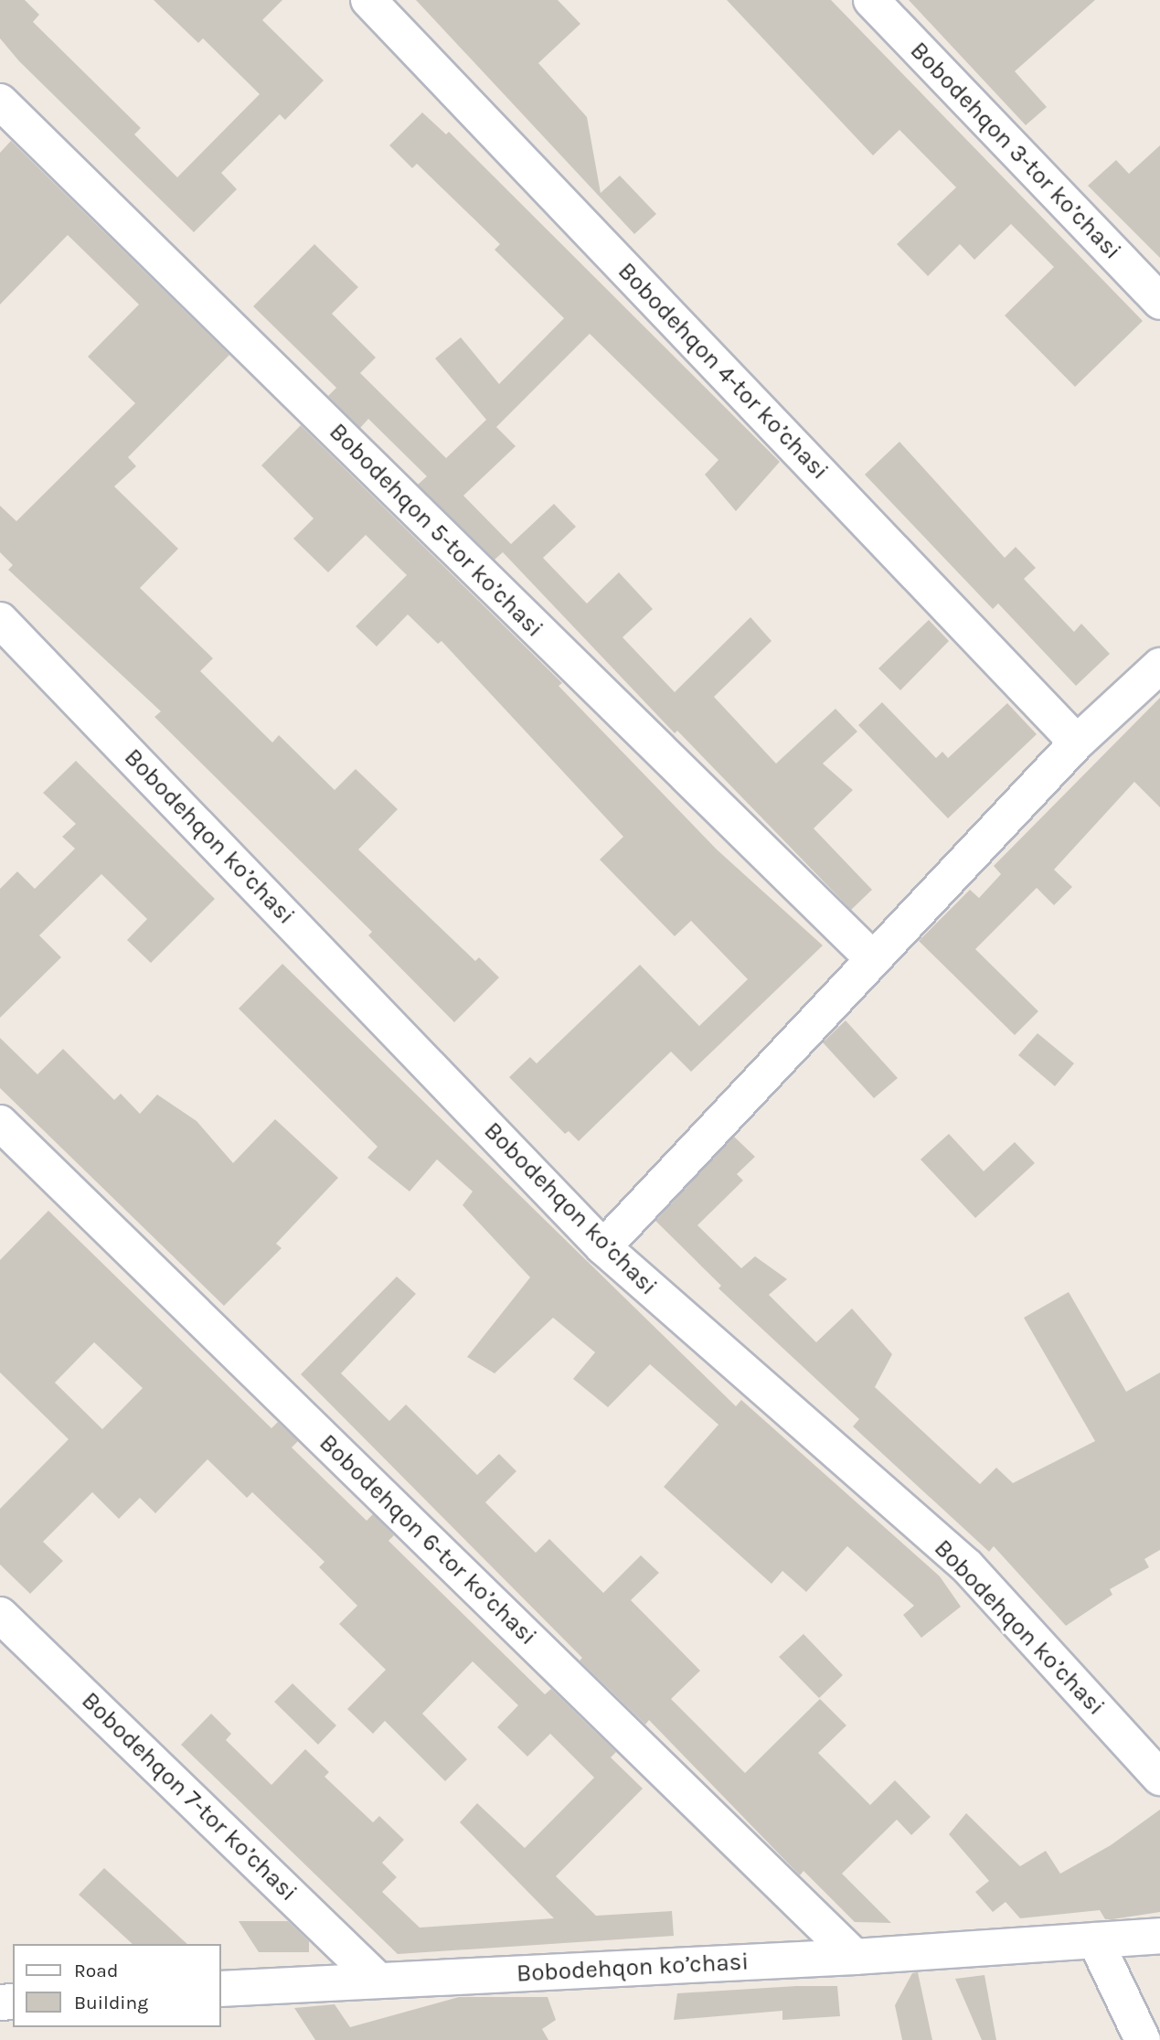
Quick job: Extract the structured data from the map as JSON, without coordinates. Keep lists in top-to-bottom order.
{
  "streets": {
    "street": [
      "Bobodehqon 3-tor koʼchasi",
      "Bobodehqon 4-tor koʼchasi",
      "Bobodehqon 5-tor koʼchasi",
      "Bobodehqon koʼchasi",
      "Bobodehqon 6-tor koʼchasi",
      "Bobodehqon 7-tor koʼchasi"
    ]
  },
  "crossings": [
    ["Bobodehqon koʼchasi", "Bobodehqon 6-tor koʼchasi"],
    ["Bobodehqon koʼchasi", "Bobodehqon 7-tor koʼchasi"]
  ],
  "legend": ["Road", "Building"]
}
